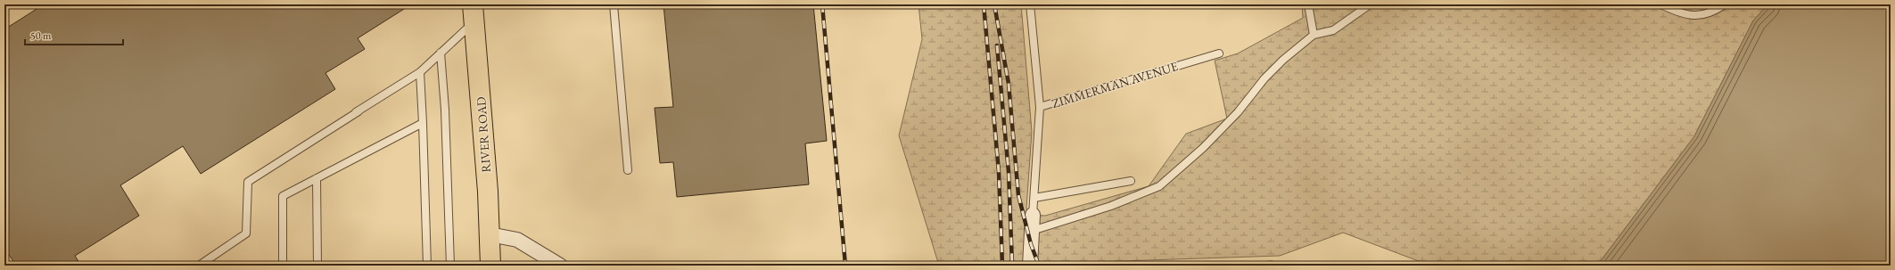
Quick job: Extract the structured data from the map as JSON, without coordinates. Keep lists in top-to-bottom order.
{
  "streets": {
    "main road": ["RIVER ROAD"],
    "street": ["ZIMMERMAN AVENUE"]
  },
  "scale_bar": "50 m"
}
